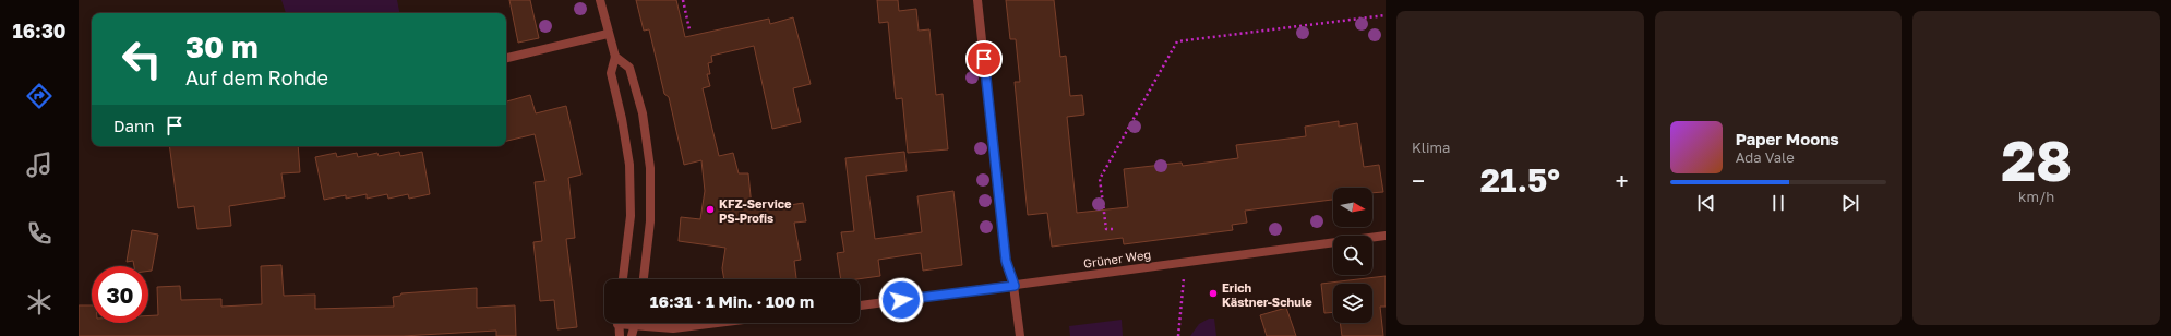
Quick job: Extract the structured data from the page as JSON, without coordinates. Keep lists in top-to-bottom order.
{
  "streets": {
    "street": ["Grüner Weg"]
  },
  "places": ["KFZ-Service PS-Profis", "Erich Kästner-Schule"],
  "north": "right",
  "page": {
    "tabs": "16:30",
    "tile": [
      "Klima",
      ["28", "km/h"]
    ],
    "turn": ["30 m", "Auf dem Rohde"],
    "then": "Dann",
    "song": ["Paper Moons", "Ada Vale"],
    "heat": ["−", "21.5°", "+"],
    "limit": "30",
    "trip": "16:31 · 1 Min. · 100 m"
  }
}
